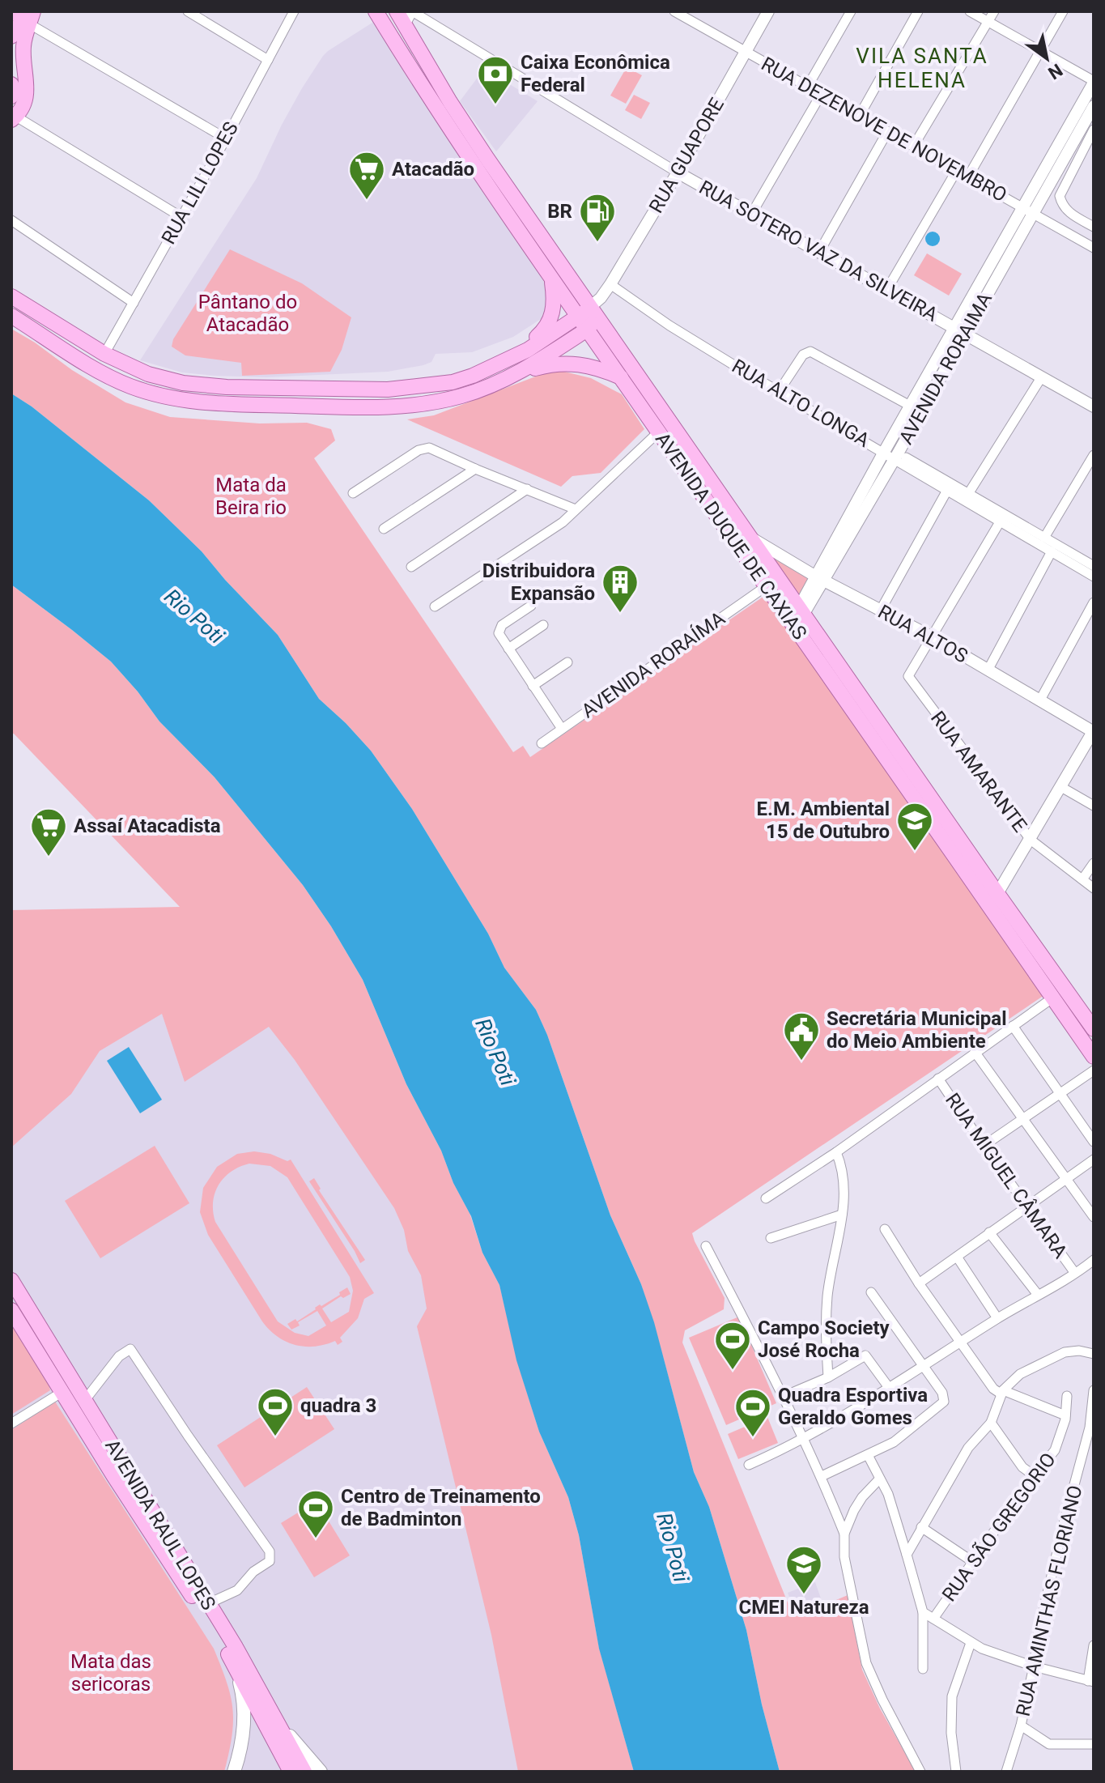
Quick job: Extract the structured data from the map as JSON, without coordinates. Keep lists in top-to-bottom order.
{
  "streets": {
    "main road": ["AVENIDA DUQUE DE CAXIAS", "AVENIDA RAUL LOPES"],
    "street": [
      "RUA DEZENOVE DE NOVEMBRO",
      "RUA GUAPORE",
      "RUA LILI LOPES",
      "RUA SOTERO VAZ DA SILVEIRA",
      "AVENIDA RORAIMA",
      "RUA ALTO LONGA",
      "RUA ALTOS",
      "AVENIDA RORAÍMA",
      "RUA AMARANTE",
      "RUA MIGUEL CÂMARA",
      "RUA SÃO GREGORIO",
      "RUA AMINTHAS FLORIANO"
    ]
  },
  "crossings": [
    ["RUA DEZENOVE DE NOVEMBRO", "RUA GUAPORE"],
    ["RUA DEZENOVE DE NOVEMBRO", "AVENIDA RORAIMA"],
    ["RUA GUAPORE", "RUA SOTERO VAZ DA SILVEIRA"],
    ["RUA GUAPORE", "RUA ALTO LONGA"],
    ["RUA GUAPORE", "AVENIDA DUQUE DE CAXIAS"],
    ["RUA SOTERO VAZ DA SILVEIRA", "AVENIDA RORAIMA"],
    ["RUA SOTERO VAZ DA SILVEIRA", "AVENIDA DUQUE DE CAXIAS"],
    ["AVENIDA RORAIMA", "RUA ALTO LONGA"],
    ["AVENIDA RORAIMA", "AVENIDA DUQUE DE CAXIAS"],
    ["AVENIDA RORAIMA", "RUA ALTOS"],
    ["AVENIDA DUQUE DE CAXIAS", "RUA ALTOS"],
    ["AVENIDA DUQUE DE CAXIAS", "AVENIDA RORAÍMA"],
    ["RUA ALTOS", "RUA AMARANTE"]
  ],
  "districts": ["VILA SANTA HELENA"],
  "water": ["Rio Poti"],
  "parks": ["Pântano do Atacadão", "Mata da Beira rio", "Mata das sericoras"],
  "places": {
    "bank": ["Caixa Econômica Federal"],
    "supermarket": ["Atacadão", "Assaí Atacadista"],
    "fuel station": ["BR"],
    "building": ["Distribuidora Expansão"],
    "school or university": ["E.M. Ambiental 15 de Outubro", "CMEI Natureza"],
    "public building": ["Secretária Municipal do Meio Ambiente"],
    "sports": [
      "Campo Society José Rocha",
      "quadra 3",
      "Quadra Esportiva Geraldo Gomes",
      "Centro de Treinamento de Badminton"
    ]
  },
  "north": "bottom right"
}
